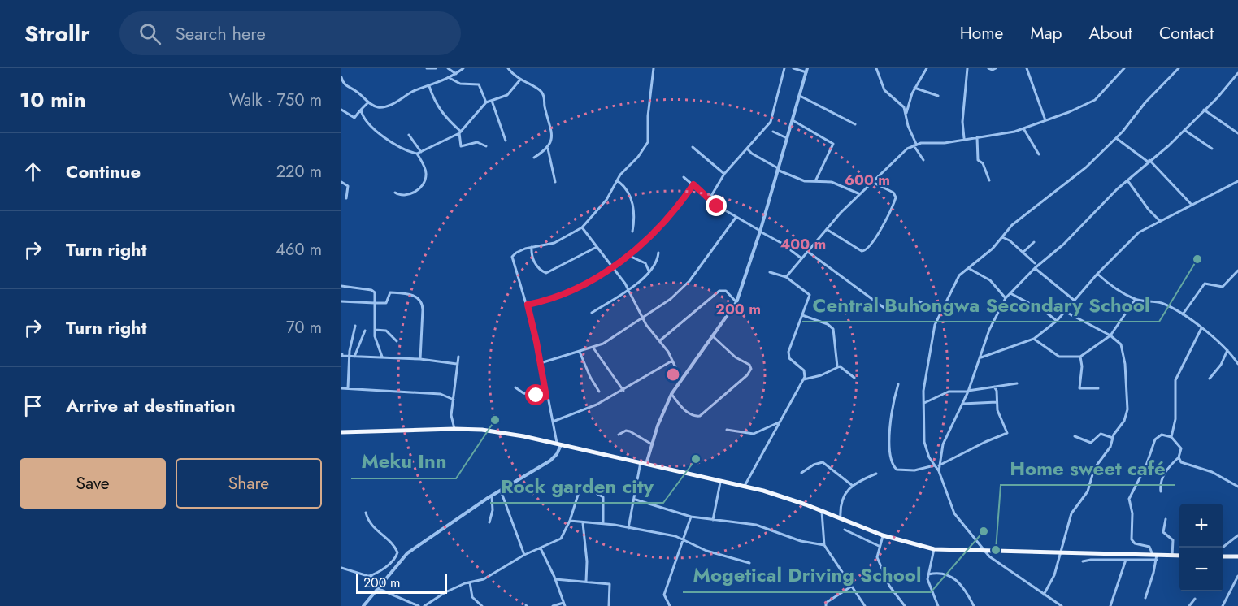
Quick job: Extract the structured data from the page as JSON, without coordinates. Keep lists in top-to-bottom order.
{
  "places": [
    "Central Buhongwa Secondary School",
    "Meku Inn",
    "Rock garden city",
    "Mogetical Driving School",
    "Home sweet café"
  ],
  "scale_bar": "200 m",
  "page": {
    "header": "Strollr",
    "search": "Search here",
    "nav": [
      "Home",
      "Map",
      "About",
      "Contact"
    ],
    "heading": ["10 min", "Walk · 750 m"],
    "list": [
      ["Continue", "220 m"],
      ["Turn right", "460 m"],
      ["Turn right", "70 m"],
      "Arrive at destination"
    ],
    "buttons": ["Save", "Share"],
    "map_buttons": ["+", "−"],
    "scale": "200 m"
  },
  "rings": ["600 m", "400 m", "200 m"]
}
